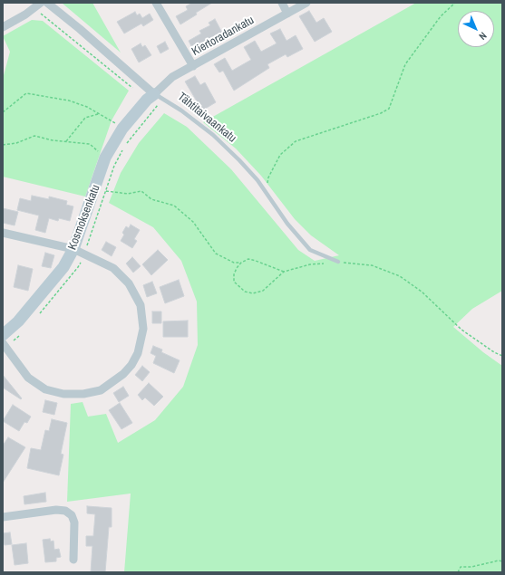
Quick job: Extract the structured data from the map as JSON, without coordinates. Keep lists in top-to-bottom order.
{
  "streets": {
    "street": ["Kiertoradankatu", "Tähtitaivaankatu", "Kosmoksenkatu"]
  },
  "crossings": [
    ["Kiertoradankatu", "Tähtitaivaankatu"],
    ["Kiertoradankatu", "Kosmoksenkatu"],
    ["Tähtitaivaankatu", "Kosmoksenkatu"]
  ],
  "north": "bottom right"
}
